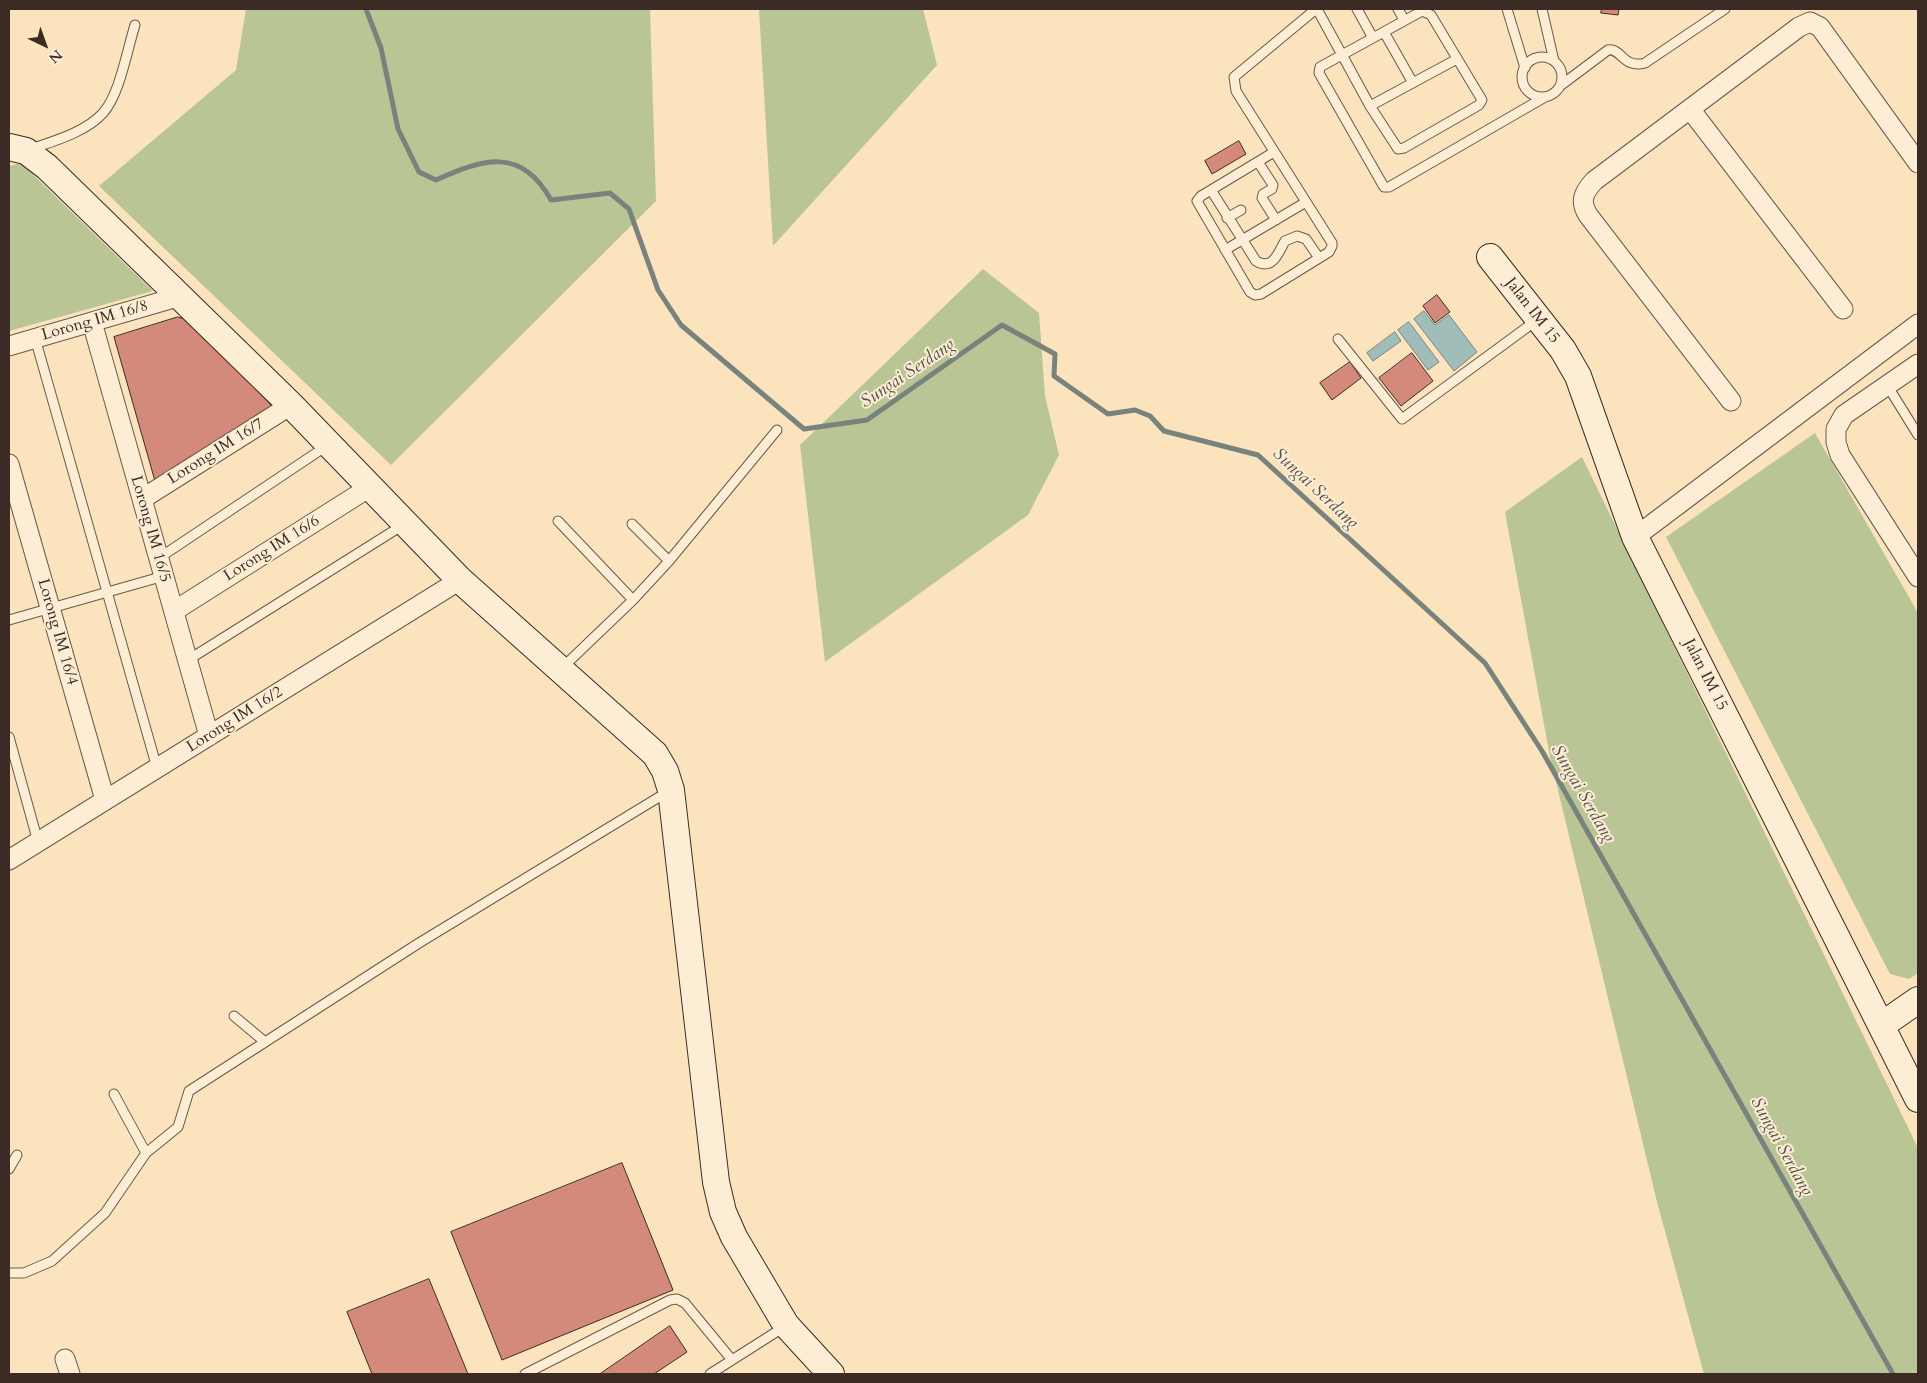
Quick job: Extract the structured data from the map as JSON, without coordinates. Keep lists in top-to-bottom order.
{
  "streets": {
    "street": [
      "Jalan IM 15",
      "Lorong IM 16/8",
      "Lorong IM 16/7",
      "Lorong IM 16/5",
      "Lorong IM 16/6",
      "Lorong IM 16/4",
      "Lorong IM 16/2"
    ]
  },
  "crossings": [
    ["Lorong IM 16/8", "Lorong IM 16/5"],
    ["Lorong IM 16/7", "Lorong IM 16/5"],
    ["Lorong IM 16/5", "Lorong IM 16/6"],
    ["Lorong IM 16/5", "Lorong IM 16/2"],
    ["Lorong IM 16/4", "Lorong IM 16/2"]
  ],
  "water": ["Sungai Serdang"],
  "north": "bottom right"
}
